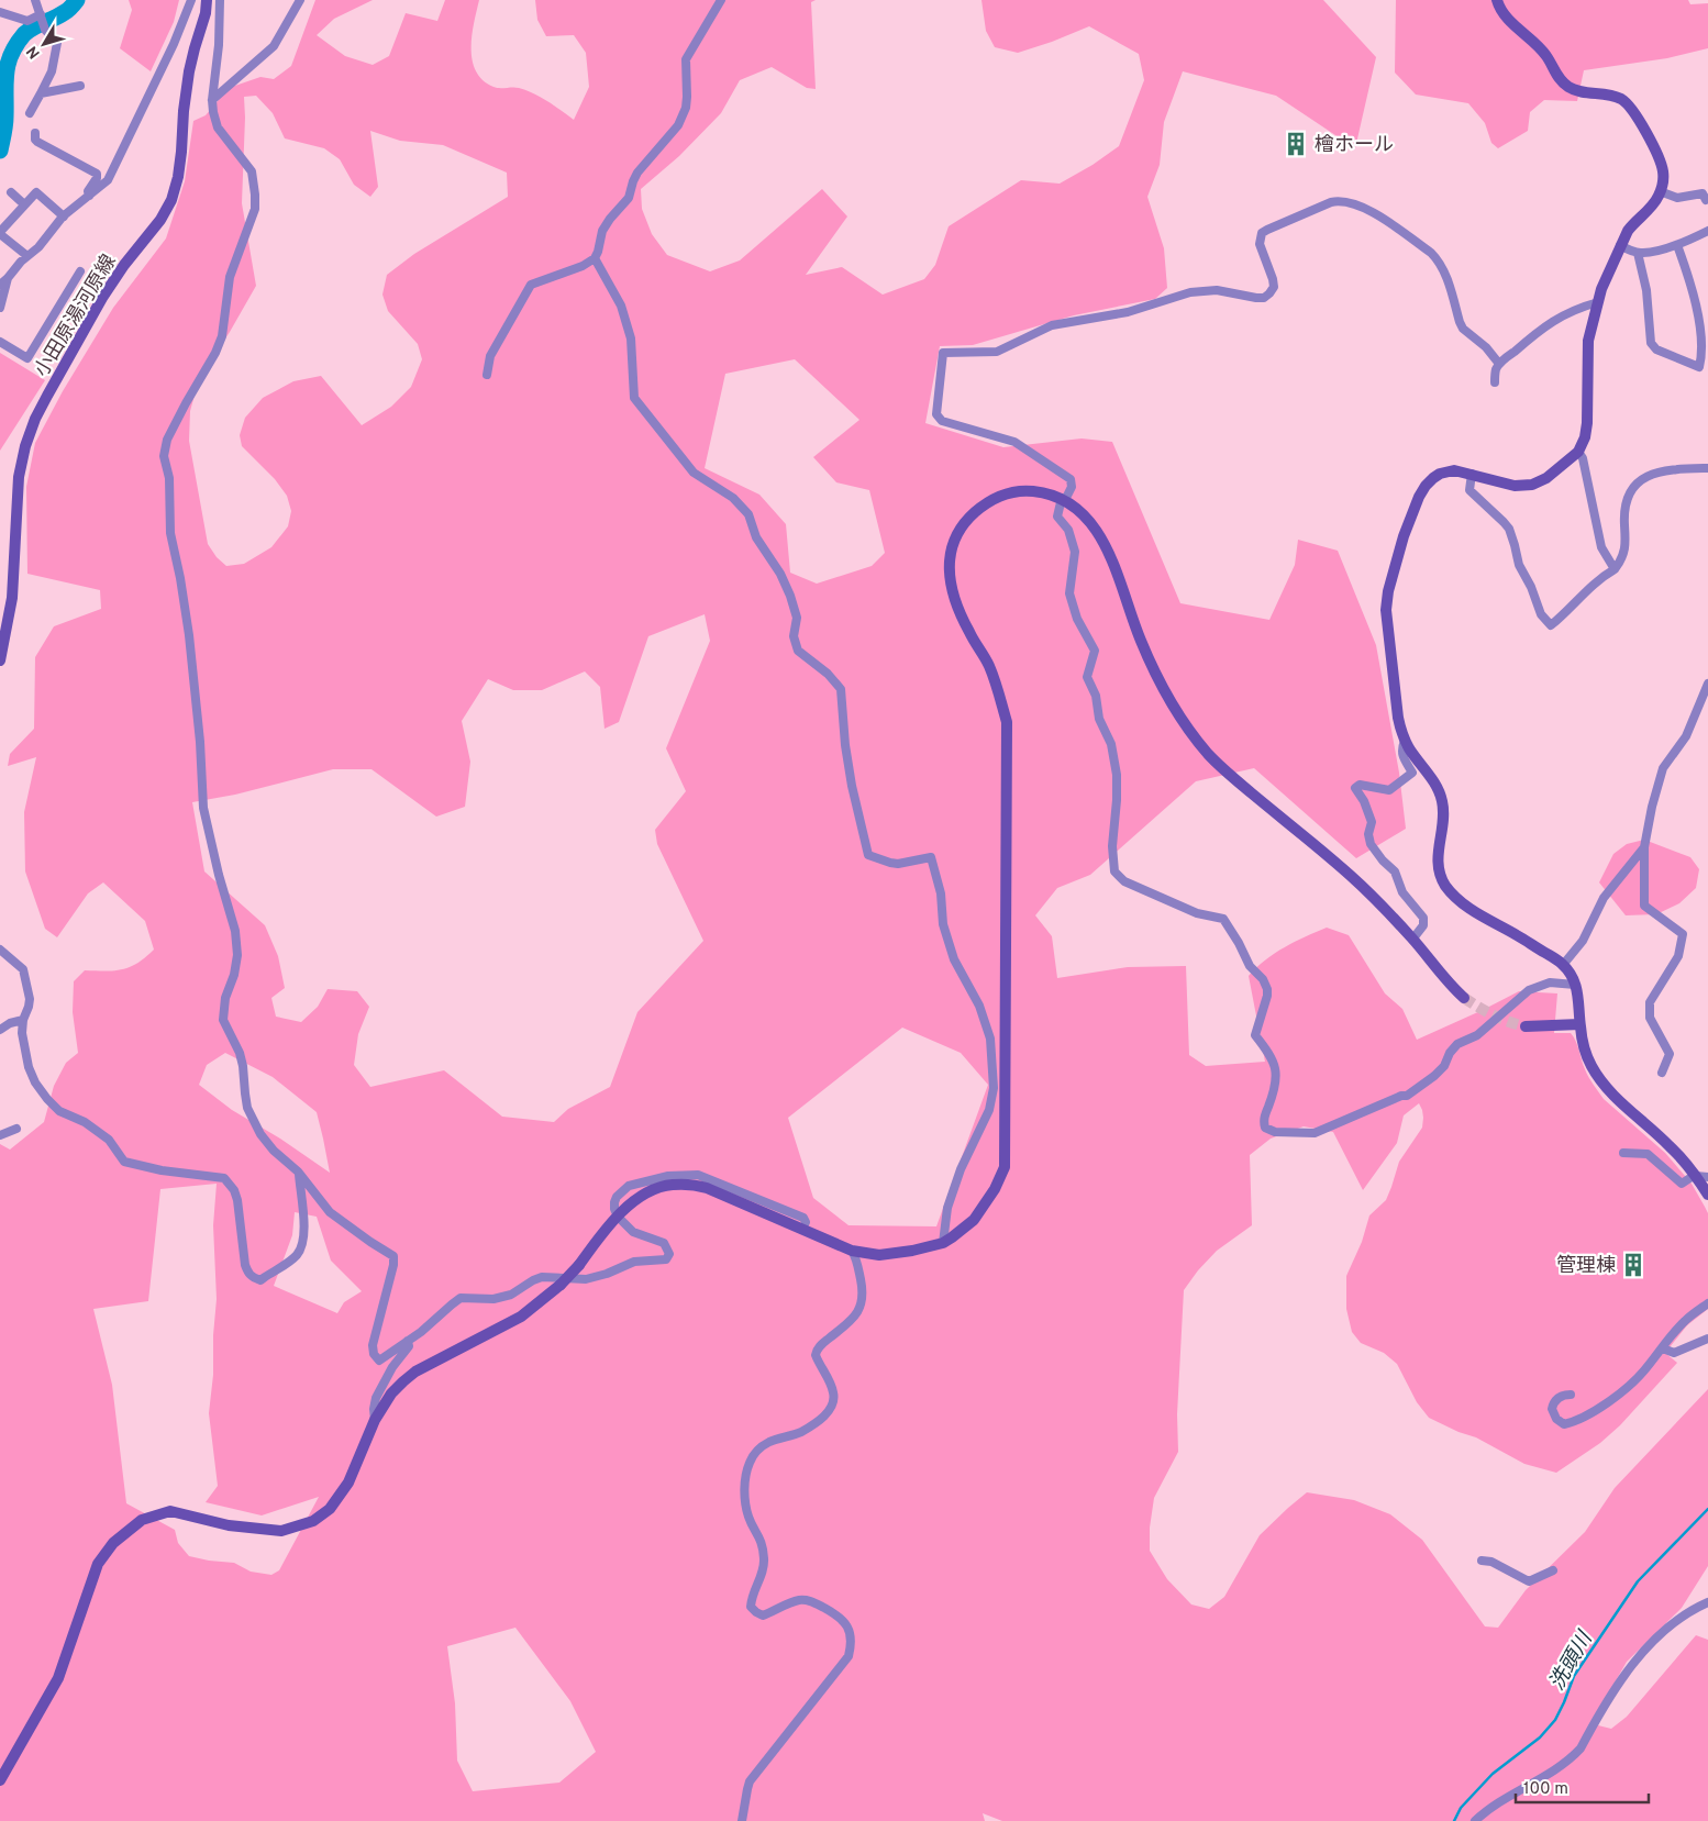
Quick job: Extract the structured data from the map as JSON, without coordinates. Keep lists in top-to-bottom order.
{
  "streets": {
    "street": ["小田原湯河原線"]
  },
  "water": ["洗頭川"],
  "places": {
    "building": ["檜ホール", "管理棟"]
  },
  "scale_bar": "100 m",
  "north": "bottom left"
}
